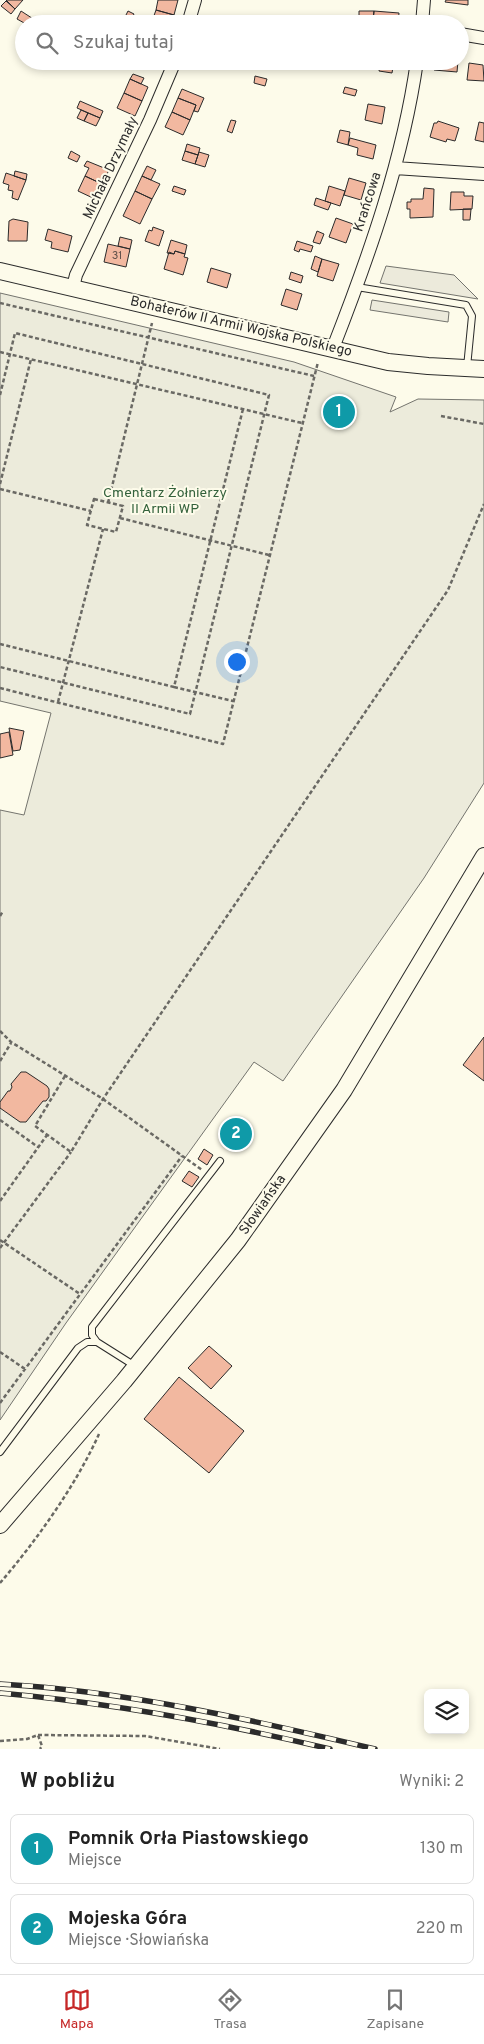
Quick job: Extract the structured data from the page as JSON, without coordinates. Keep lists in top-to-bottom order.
{
  "streets": {
    "street": [
      "Michała Drzymały",
      "Krańcowa",
      "Bohaterów II Armii Wojska Polskiego",
      "Słowiańska"
    ]
  },
  "crossings": [
    ["Michała Drzymały", "Bohaterów II Armii Wojska Polskiego"],
    ["Krańcowa", "Bohaterów II Armii Wojska Polskiego"]
  ],
  "parks": ["Cmentarz Żołnierzy II Armii WP"],
  "house_numbers": ["31"],
  "page": {
    "search": "Szukaj tutaj",
    "pins": ["1", "2"],
    "heading": ["W pobliżu", "Wyniki: 2"],
    "list": [
      {
        "mark": "1",
        "name": "Pomnik Orła Piastowskiego",
        "note": "Miejsce",
        "value": "130 m"
      },
      {
        "mark": "2",
        "name": "Mojeska Góra",
        "note": "Miejsce · Słowiańska",
        "value": "220 m"
      }
    ],
    "nav": ["Mapa", "Trasa", "Zapisane"]
  }
}
